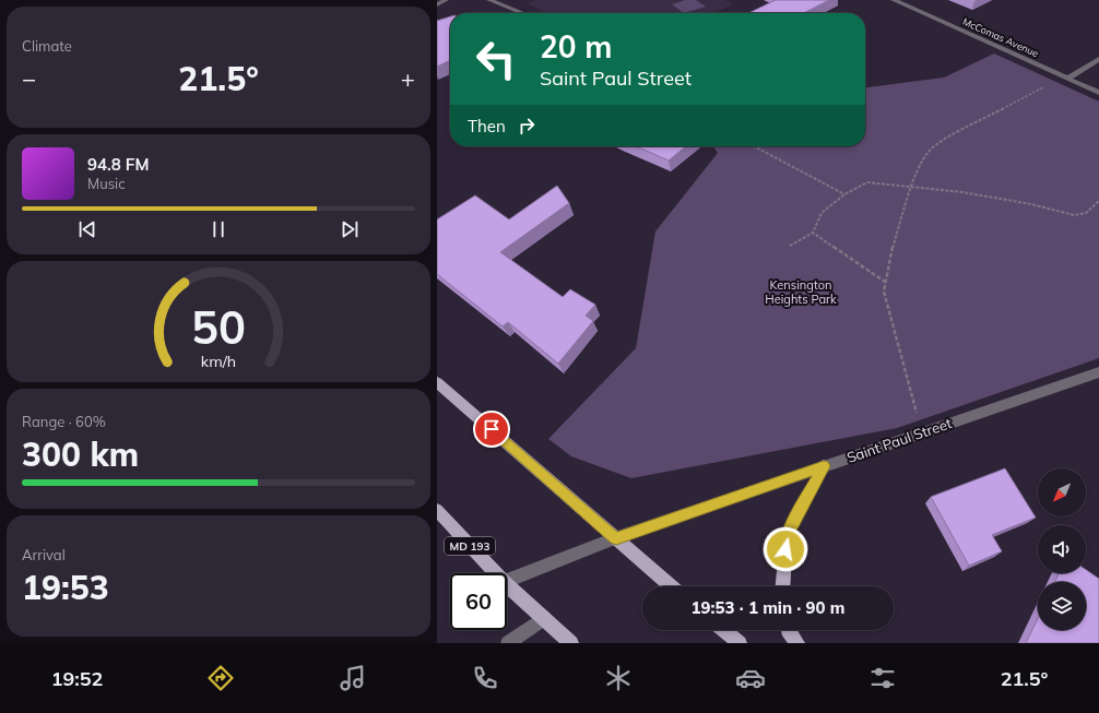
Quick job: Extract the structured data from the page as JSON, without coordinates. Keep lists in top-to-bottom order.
{
  "streets": {
    "main road": ["MD 193"],
    "street": ["McComas Avenue", "Saint Paul Street"]
  },
  "parks": ["Kensington Heights Park"],
  "north": "bottom left",
  "page": {
    "tile": [
      "Climate",
      ["Range · 60%", "300 km"],
      ["Arrival", "19:53"]
    ],
    "turn": ["20 m", "Saint Paul Street"],
    "heat": ["−", "21.5°", "+"],
    "then": "Then",
    "song": ["94.8 FM", "Music"],
    "limit": "60",
    "trip": "19:53 · 1 min · 90 m",
    "tabs": ["19:52", "21.5°"],
    "gauge": ["50", "km/h"]
  }
}
